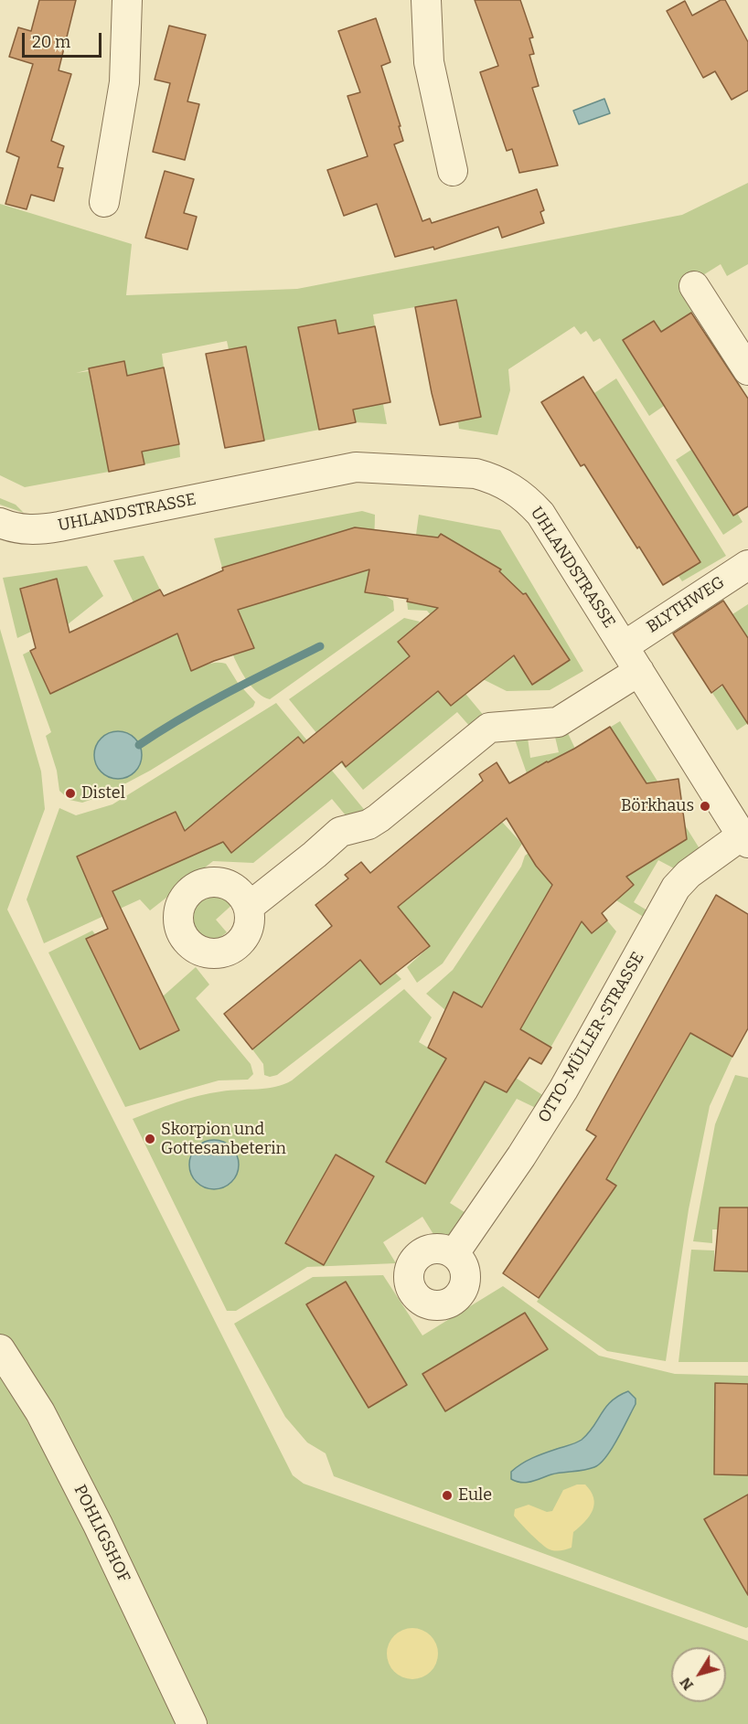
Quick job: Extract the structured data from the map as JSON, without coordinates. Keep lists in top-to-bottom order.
{
  "streets": {
    "street": [
      "UHLANDSTRASSE",
      "BLYTHWEG",
      "OTTO-MÜLLER-STRASSE",
      "POHLIGSHOF"
    ]
  },
  "crossings": [
    ["UHLANDSTRASSE", "BLYTHWEG"],
    ["UHLANDSTRASSE", "OTTO-MÜLLER-STRASSE"]
  ],
  "places": [
    "Distel",
    "Börkhaus",
    "Skorpion und Gottesanbeterin",
    "Eule"
  ],
  "scale_bar": "20 m",
  "north": "bottom left"
}
